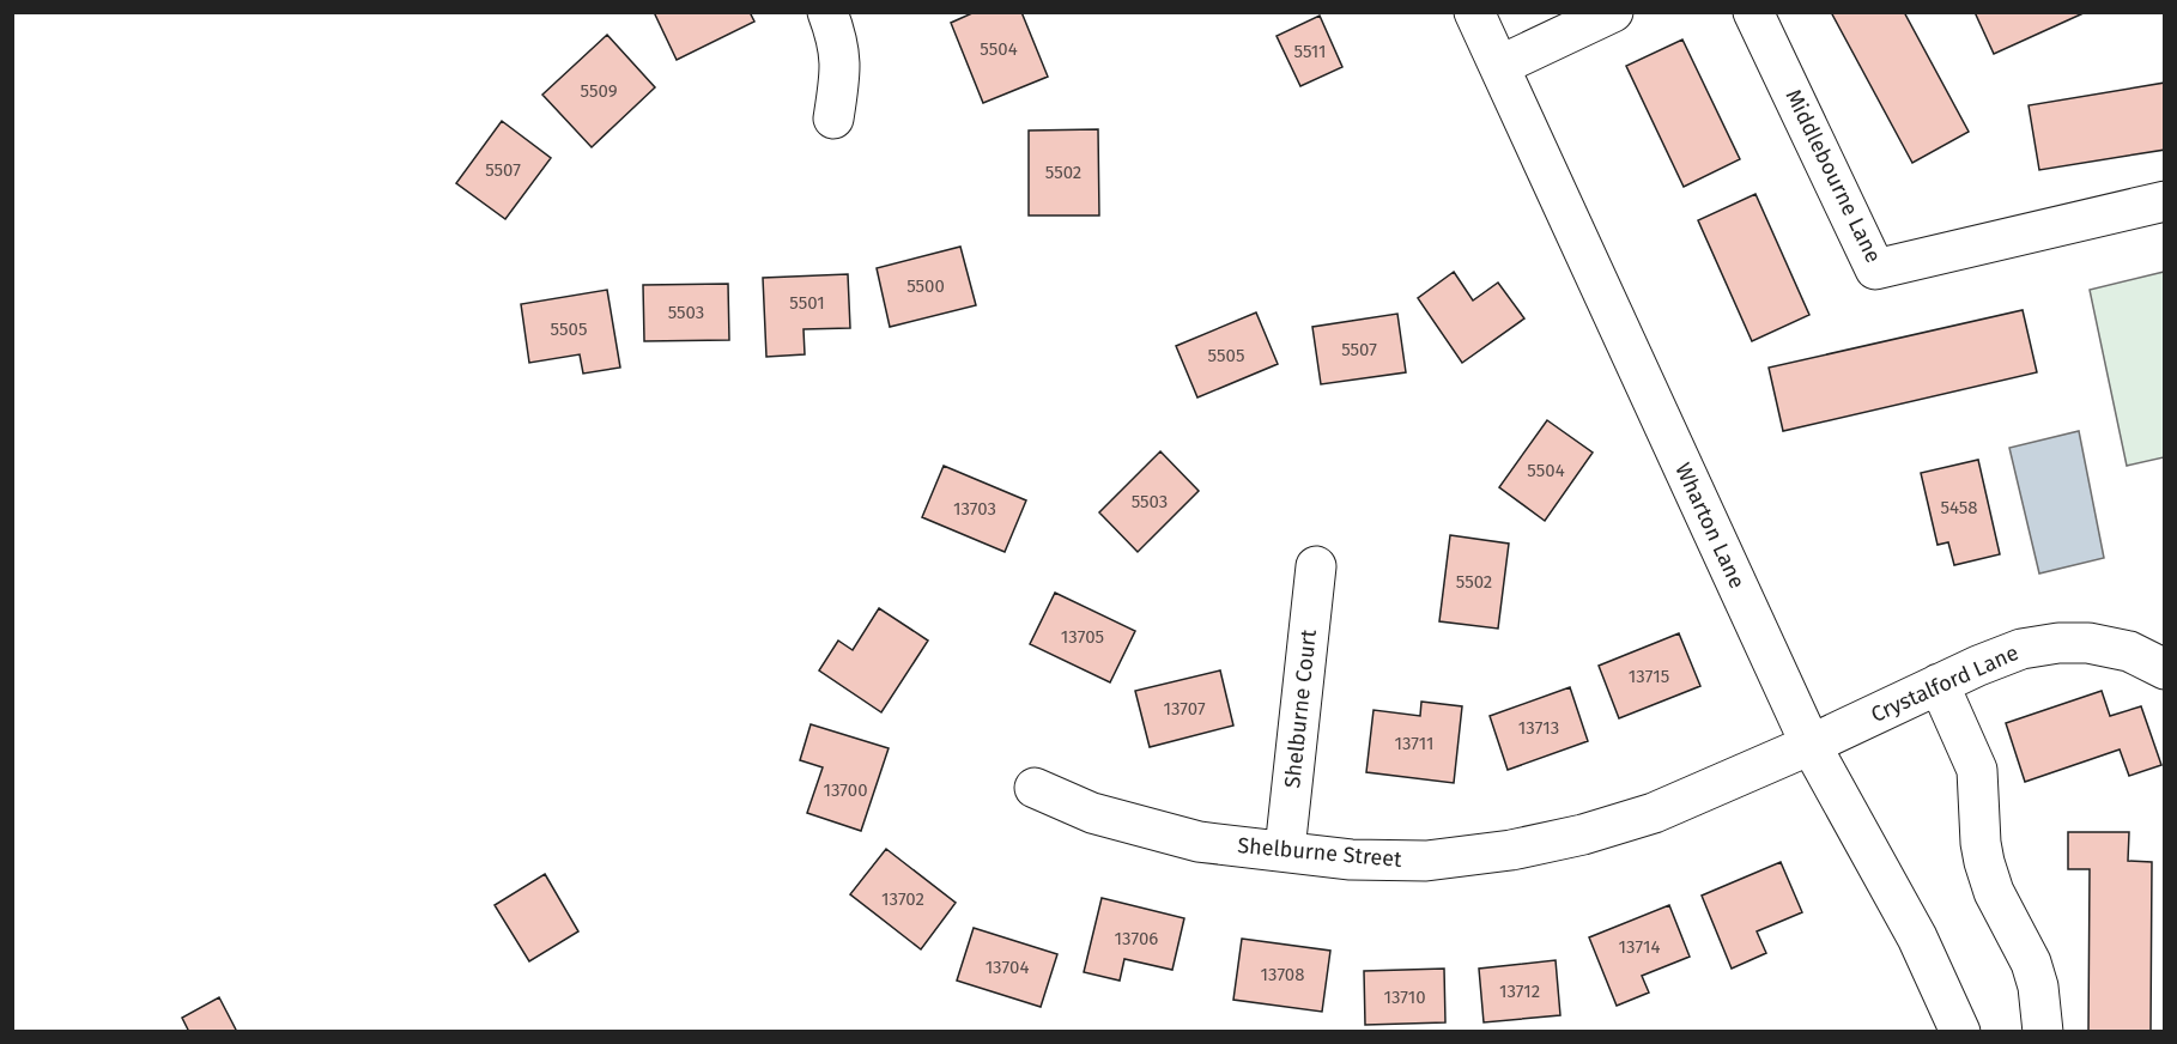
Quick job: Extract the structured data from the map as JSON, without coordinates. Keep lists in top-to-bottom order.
{
  "streets": {
    "street": [
      "Middlebourne Lane",
      "Wharton Lane",
      "Crystalford Lane",
      "Shelburne Court",
      "Shelburne Street"
    ]
  },
  "crossings": [
    ["Wharton Lane", "Crystalford Lane"],
    ["Wharton Lane", "Shelburne Street"],
    ["Crystalford Lane", "Shelburne Street"],
    ["Shelburne Court", "Shelburne Street"]
  ],
  "house_numbers": [
    "5504",
    "5511",
    "5509",
    "5507",
    "5502",
    "5500",
    "5501",
    "5503",
    "5505",
    "5507",
    "5505",
    "5504",
    "5503",
    "5458",
    "13703",
    "5502",
    "13705",
    "13715",
    "13707",
    "13713",
    "13711",
    "13700",
    "13702",
    "13706",
    "13714",
    "13704",
    "13708",
    "13712",
    "13710"
  ]
}
